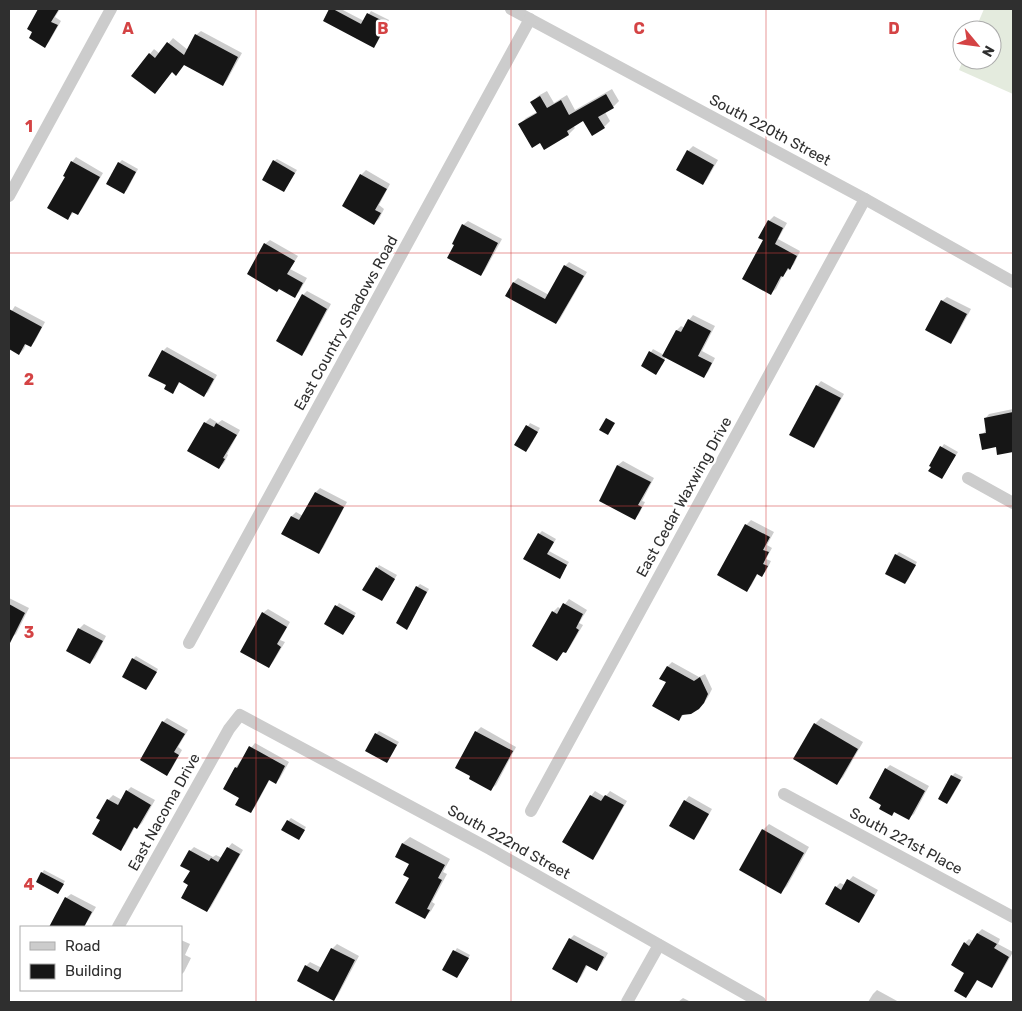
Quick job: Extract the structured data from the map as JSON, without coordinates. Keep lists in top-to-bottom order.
{
  "streets": {
    "street": [
      "South 220th Street",
      "East Country Shadows Road",
      "East Cedar Waxwing Drive",
      "East Nacoma Drive",
      "South 221st Place",
      "South 222nd Street"
    ]
  },
  "crossings": [
    ["South 220th Street", "East Country Shadows Road"],
    ["South 220th Street", "East Cedar Waxwing Drive"],
    ["East Nacoma Drive", "South 222nd Street"]
  ],
  "legend": ["Road", "Building"],
  "north": "bottom right",
  "grid": {
    "columns": [
      "A",
      "B",
      "C",
      "D"
    ],
    "rows": [
      "1",
      "2",
      "3",
      "4"
    ]
  }
}
